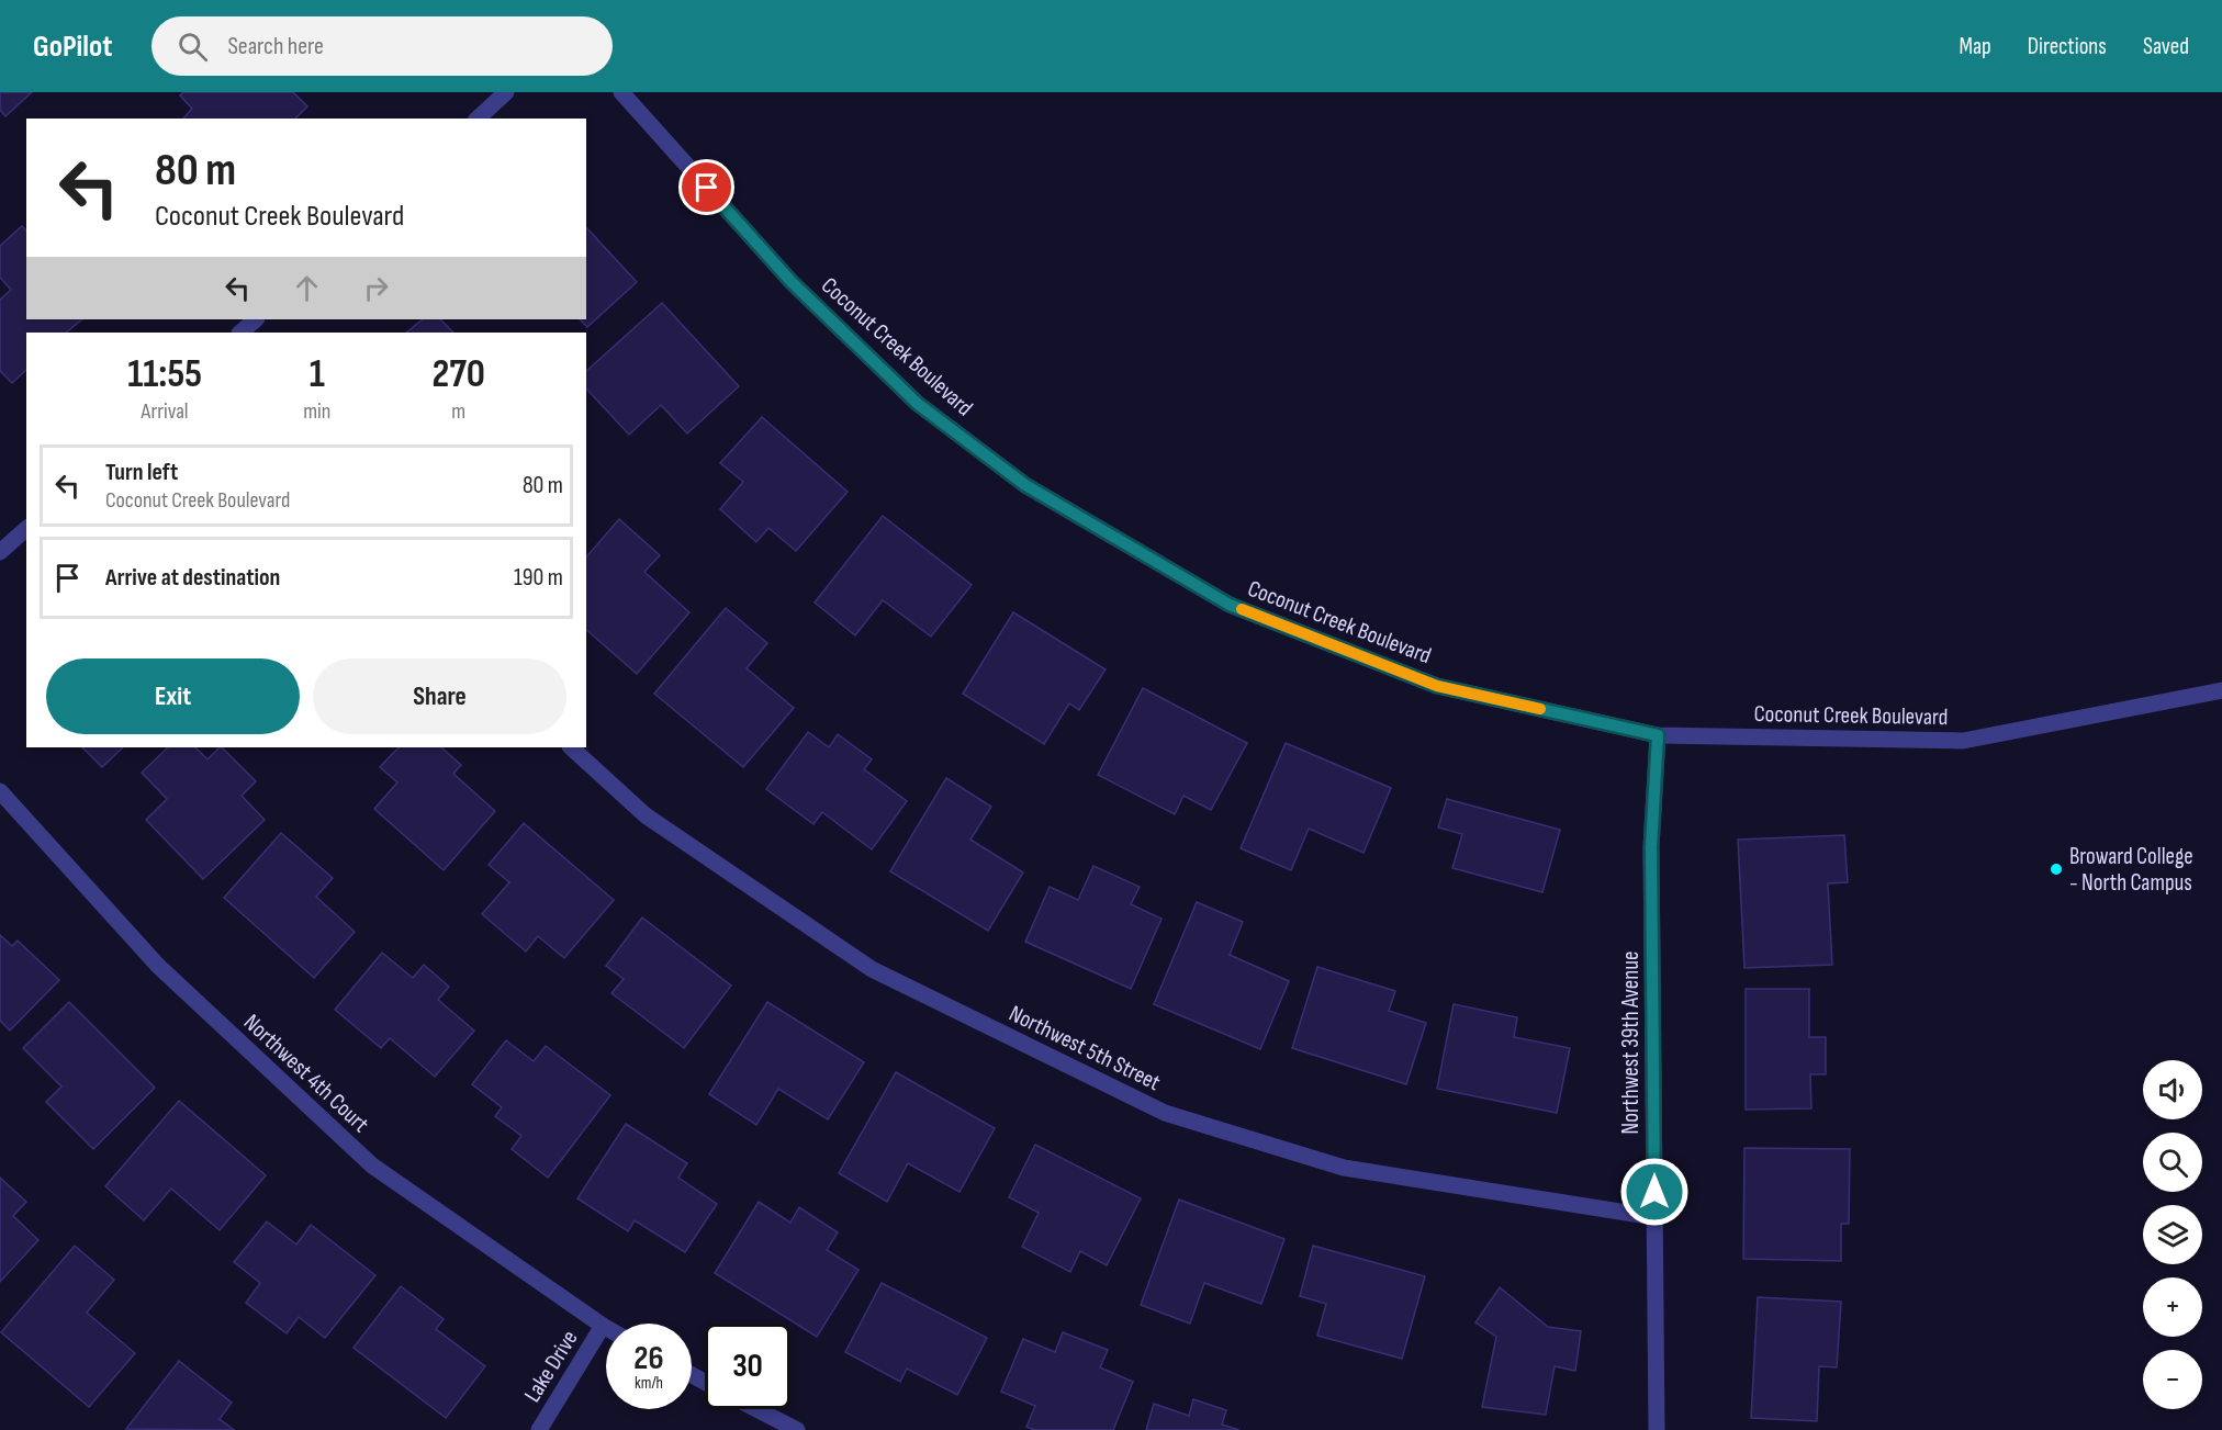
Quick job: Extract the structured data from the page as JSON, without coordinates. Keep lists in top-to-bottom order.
{
  "streets": {
    "street": [
      "Coconut Creek Boulevard",
      "Northwest 39th Avenue",
      "Northwest 5th Street",
      "Northwest 4th Court",
      "Lake Drive"
    ]
  },
  "crossings": [
    ["Coconut Creek Boulevard", "Northwest 39th Avenue"],
    ["Northwest 39th Avenue", "Northwest 5th Street"],
    ["Northwest 4th Court", "Lake Drive"]
  ],
  "places": ["Broward College - North Campus"],
  "page": {
    "header": "GoPilot",
    "search": "Search here",
    "nav": ["Map", "Directions", "Saved"],
    "turn": ["80 m", "Coconut Creek Boulevard"],
    "eta": [
      "11:55",
      "Arrival",
      "1",
      "min",
      "270",
      "m"
    ],
    "list": [
      {
        "name": "Turn left",
        "note": "Coconut Creek Boulevard",
        "value": "80 m"
      },
      {
        "name": "Arrive at destination",
        "value": "190 m"
      }
    ],
    "buttons": ["Exit", "Share"],
    "map_buttons": ["+", "−"],
    "speed": "26 km/h",
    "limit": "30"
  }
}
